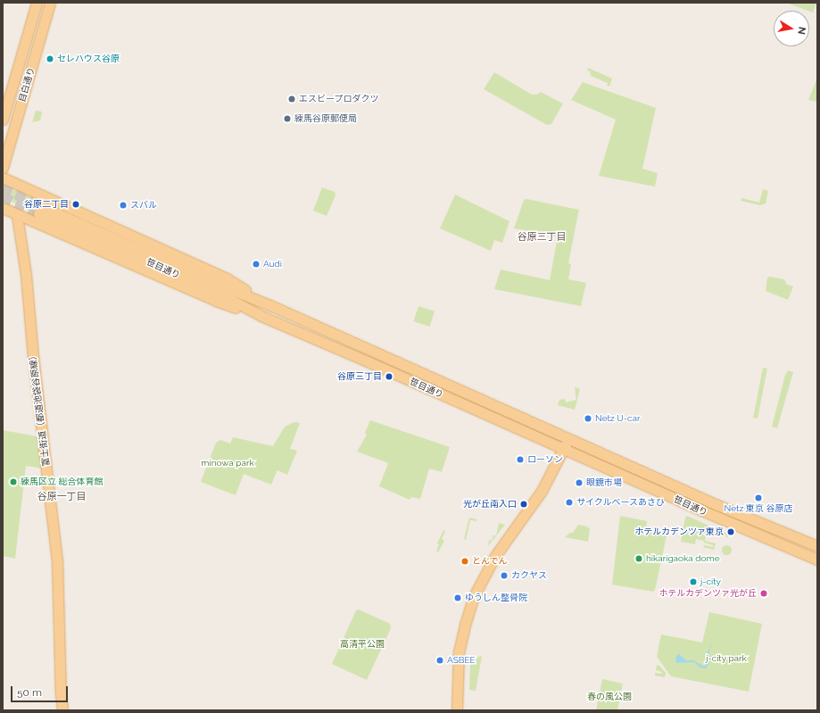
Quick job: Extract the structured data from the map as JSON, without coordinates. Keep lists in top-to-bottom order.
{
  "streets": {
    "main road": ["目白通り", "笹目通り", "富士街道（都道池袋谷原線）"]
  },
  "districts": ["谷原三丁目", "谷原一丁目"],
  "parks": [
    "minowa park",
    "高清平公園",
    "j-city park",
    "春の風公園"
  ],
  "places": [
    "セレハウス谷原",
    "エスビープロダクツ",
    "練馬谷原郵便局",
    "谷原二丁目",
    "スバル",
    "Audi",
    "谷原三丁目",
    "Netz U-car",
    "ローソン",
    "練馬区立 総合体育館",
    "眼鏡市場",
    "Netz 東京 谷原店",
    "サイクルベースあさひ",
    "光が丘南入口",
    "ホテルカデンツァ東京",
    "hikarigaoka dome",
    "とんでん",
    "カクヤス",
    "j-city",
    "ホテルカデンツァ光が丘",
    "ゆうしん整骨院",
    "ASBEE"
  ],
  "scale_bar": "50 m",
  "north": "right"
}
